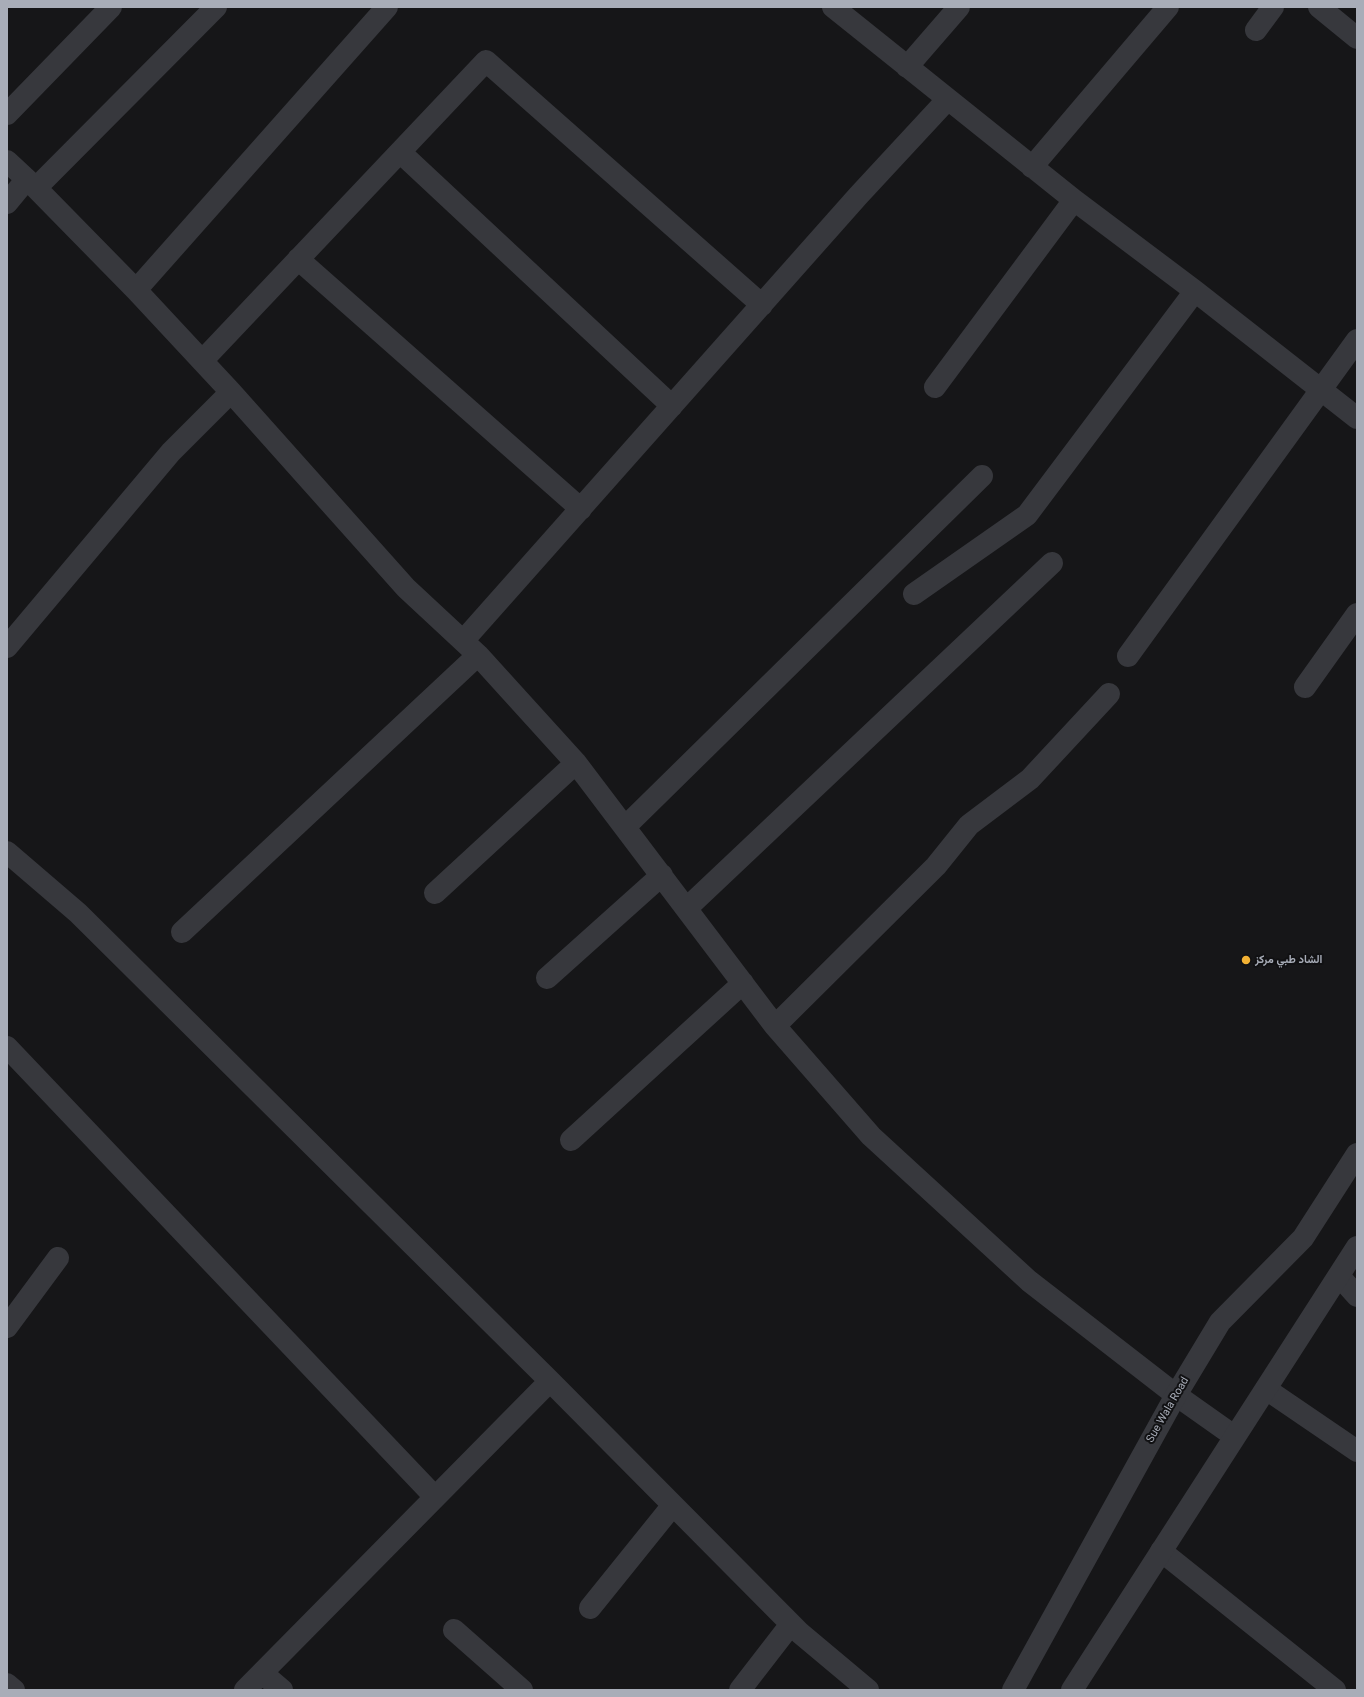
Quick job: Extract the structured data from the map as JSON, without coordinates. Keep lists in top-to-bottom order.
{
  "streets": {
    "street": ["Sue Wala Road"]
  },
  "places": ["الشاد طبي مرکز"]
}
